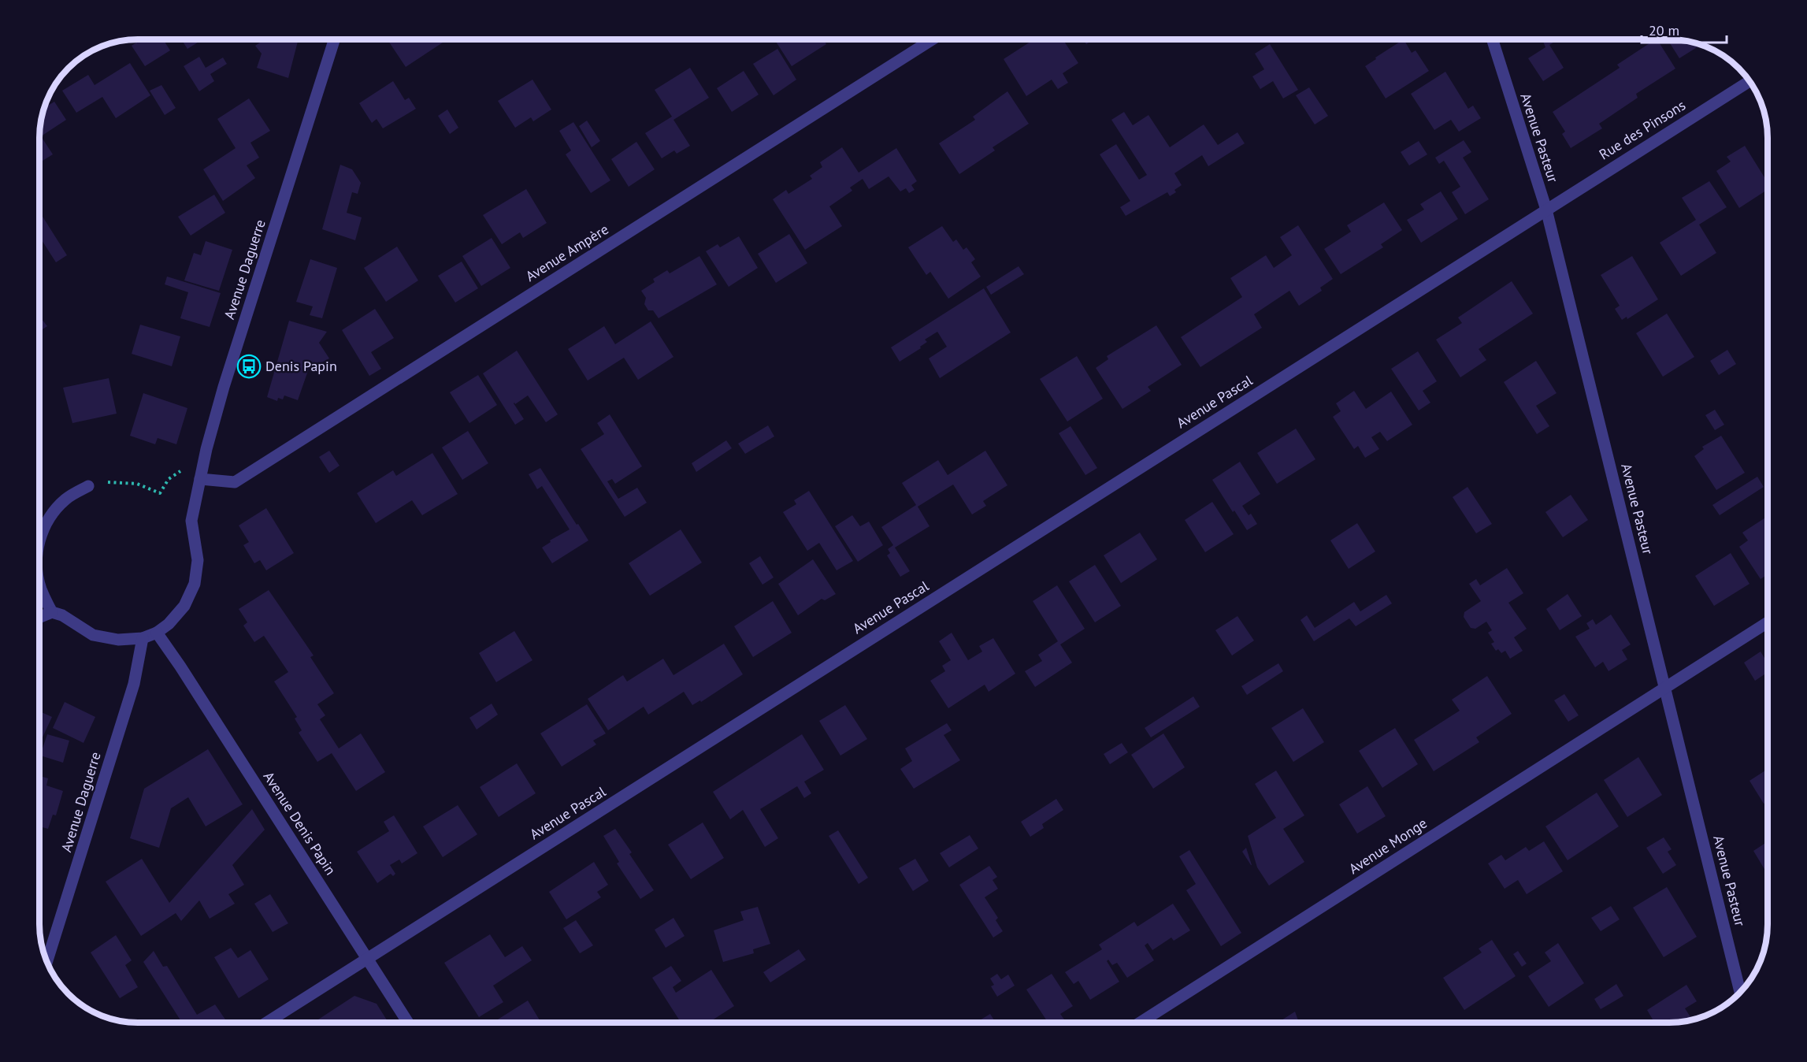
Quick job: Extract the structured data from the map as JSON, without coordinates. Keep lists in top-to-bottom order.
{
  "streets": {
    "street": [
      "Rue des Pinsons",
      "Avenue Pasteur",
      "Avenue Ampère",
      "Avenue Daguerre",
      "Avenue Pascal",
      "Avenue Denis Papin",
      "Avenue Monge"
    ]
  },
  "crossings": [
    ["Rue des Pinsons", "Avenue Pasteur"],
    ["Rue des Pinsons", "Avenue Pascal"],
    ["Avenue Pasteur", "Avenue Pascal"],
    ["Avenue Pasteur", "Avenue Monge"],
    ["Avenue Ampère", "Avenue Daguerre"],
    ["Avenue Daguerre", "Avenue Denis Papin"],
    ["Avenue Pascal", "Avenue Denis Papin"]
  ],
  "places": {
    "bus stop": ["Denis Papin"]
  },
  "scale_bar": "20 m"
}
